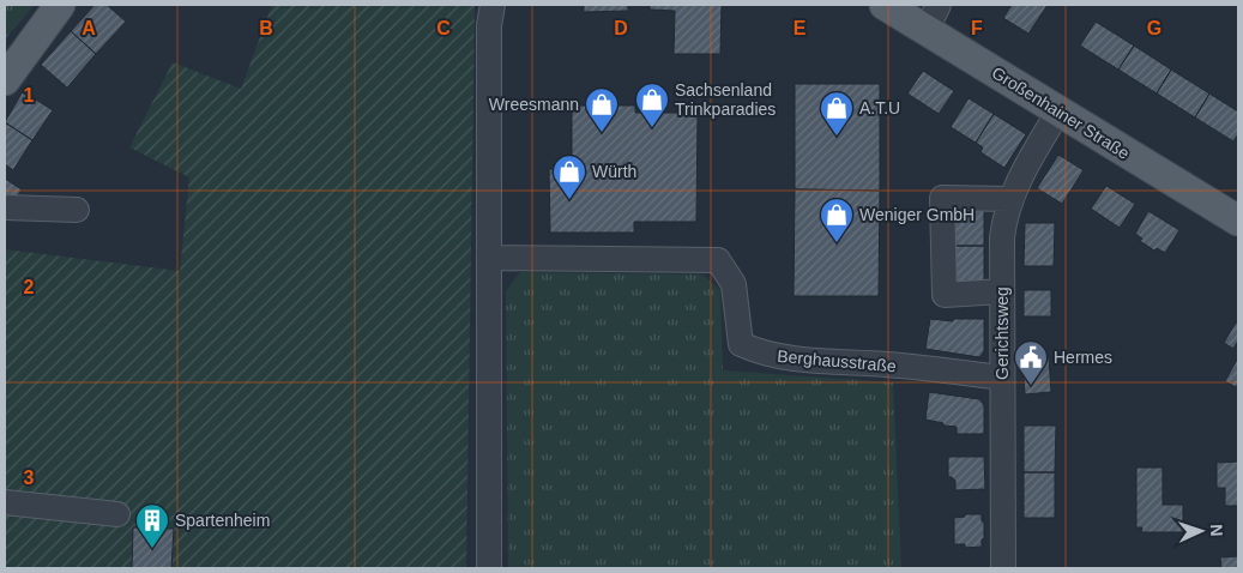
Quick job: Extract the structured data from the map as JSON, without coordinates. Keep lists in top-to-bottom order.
{
  "streets": {
    "main road": ["Großenhainer Straße"],
    "street": ["Gerichtsweg", "Berghausstraße"]
  },
  "crossings": [
    ["Großenhainer Straße", "Gerichtsweg"],
    ["Gerichtsweg", "Berghausstraße"]
  ],
  "places": {
    "shop": [
      "Sachsenland Trinkparadies",
      "Wreesmann",
      "A.T.U",
      "Würth",
      "Weniger GmbH"
    ],
    "public building": ["Hermes"],
    "building": ["Spartenheim"]
  },
  "north": "right",
  "grid": {
    "columns": [
      "A",
      "B",
      "C",
      "D",
      "E",
      "F",
      "G"
    ],
    "rows": ["1", "2", "3"]
  }
}
